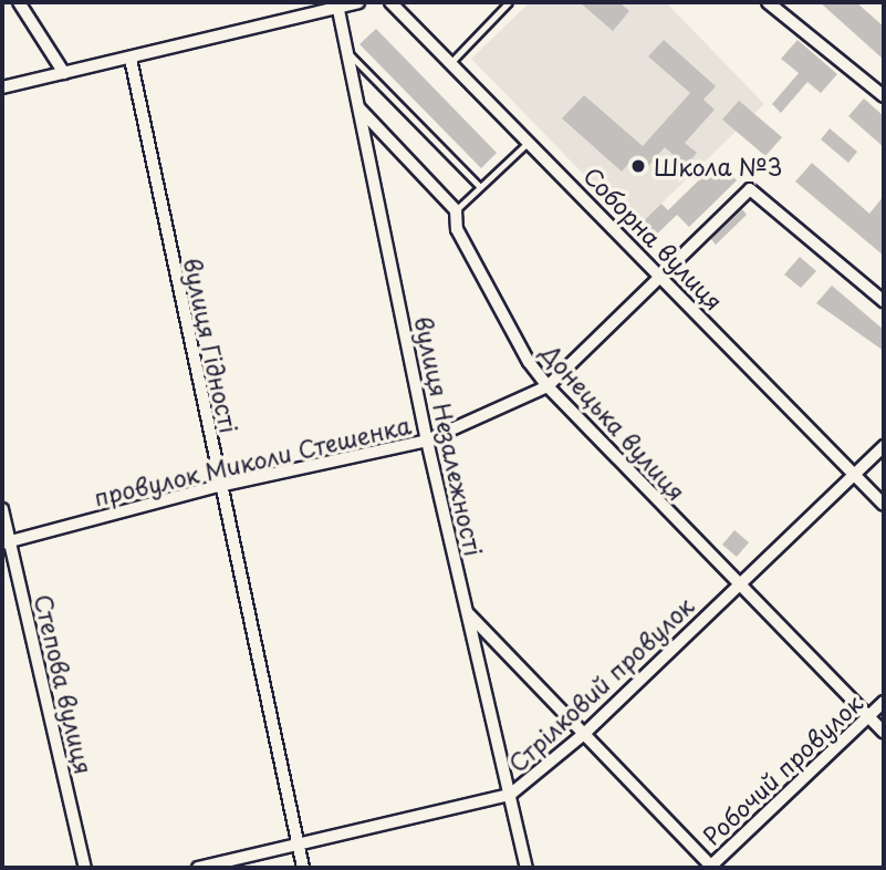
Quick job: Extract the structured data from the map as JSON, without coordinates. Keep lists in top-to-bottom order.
{
  "streets": {
    "street": [
      "Соборна вулиця",
      "вулиця Гідності",
      "Донецька вулиця",
      "вулиця Незалежності",
      "провулок Миколи Стешенка",
      "Степова вулиця",
      "Стрілковий провулок",
      "Робочий провулок"
    ]
  },
  "crossings": [
    ["Соборна вулиця", "провулок Миколи Стешенка"],
    ["Соборна вулиця", "Стрілковий провулок"],
    ["вулиця Гідності", "провулок Миколи Стешенка"],
    ["вулиця Гідності", "Стрілковий провулок"],
    ["Донецька вулиця", "вулиця Незалежності"],
    ["Донецька вулиця", "провулок Миколи Стешенка"],
    ["Донецька вулиця", "Стрілковий провулок"],
    ["Донецька вулиця", "Робочий провулок"],
    ["вулиця Незалежності", "провулок Миколи Стешенка"],
    ["вулиця Незалежності", "Стрілковий провулок"],
    ["провулок Миколи Стешенка", "Степова вулиця"]
  ],
  "places": ["Школа №3"]
}
